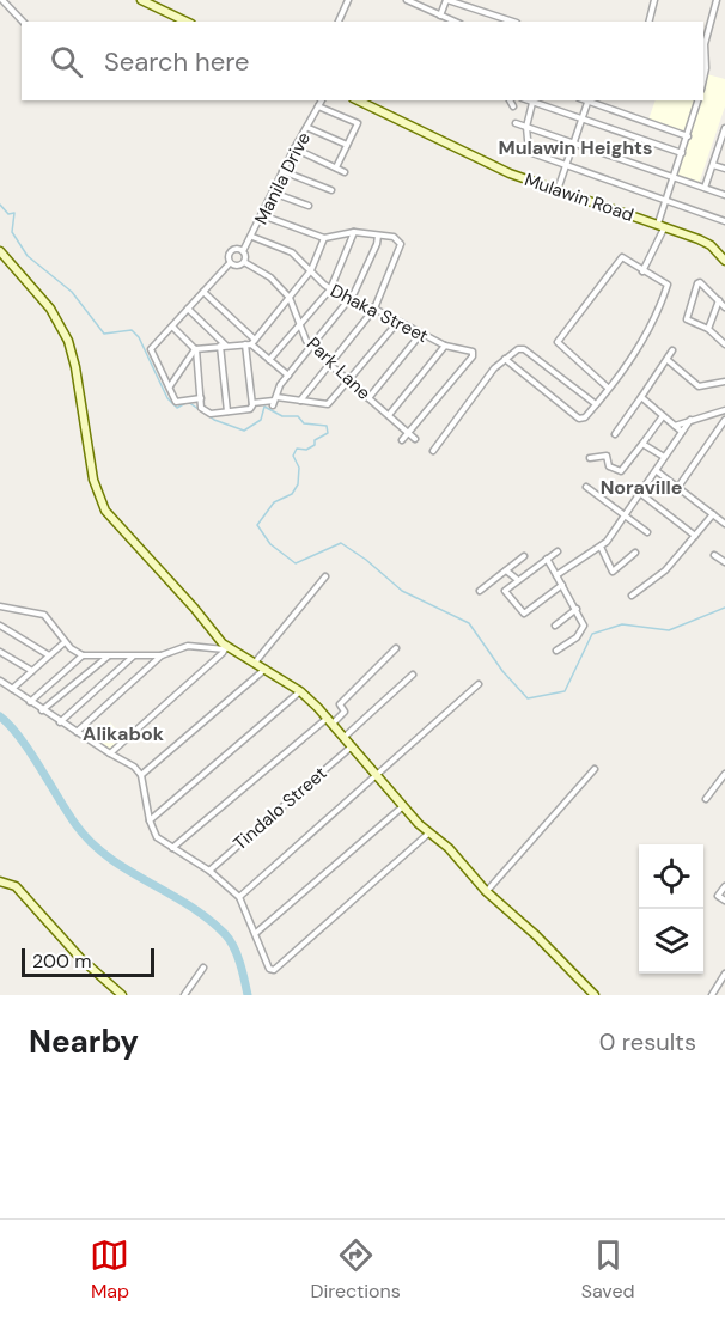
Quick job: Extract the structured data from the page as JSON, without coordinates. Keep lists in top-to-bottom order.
{
  "streets": {
    "street": [
      "Manila Drive",
      "Mulawin Road",
      "Dhaka Street",
      "Park Lane",
      "Tindalo Street"
    ]
  },
  "crossings": [
    ["Manila Drive", "Dhaka Street"],
    ["Manila Drive", "Park Lane"],
    ["Dhaka Street", "Park Lane"]
  ],
  "districts": ["Mulawin Heights", "Noraville", "Alikabok"],
  "scale_bar": "200 m",
  "page": {
    "search": "Search here",
    "scale": "200 m",
    "heading": ["Nearby", "0 results"],
    "nav": ["Map", "Directions", "Saved"]
  }
}
